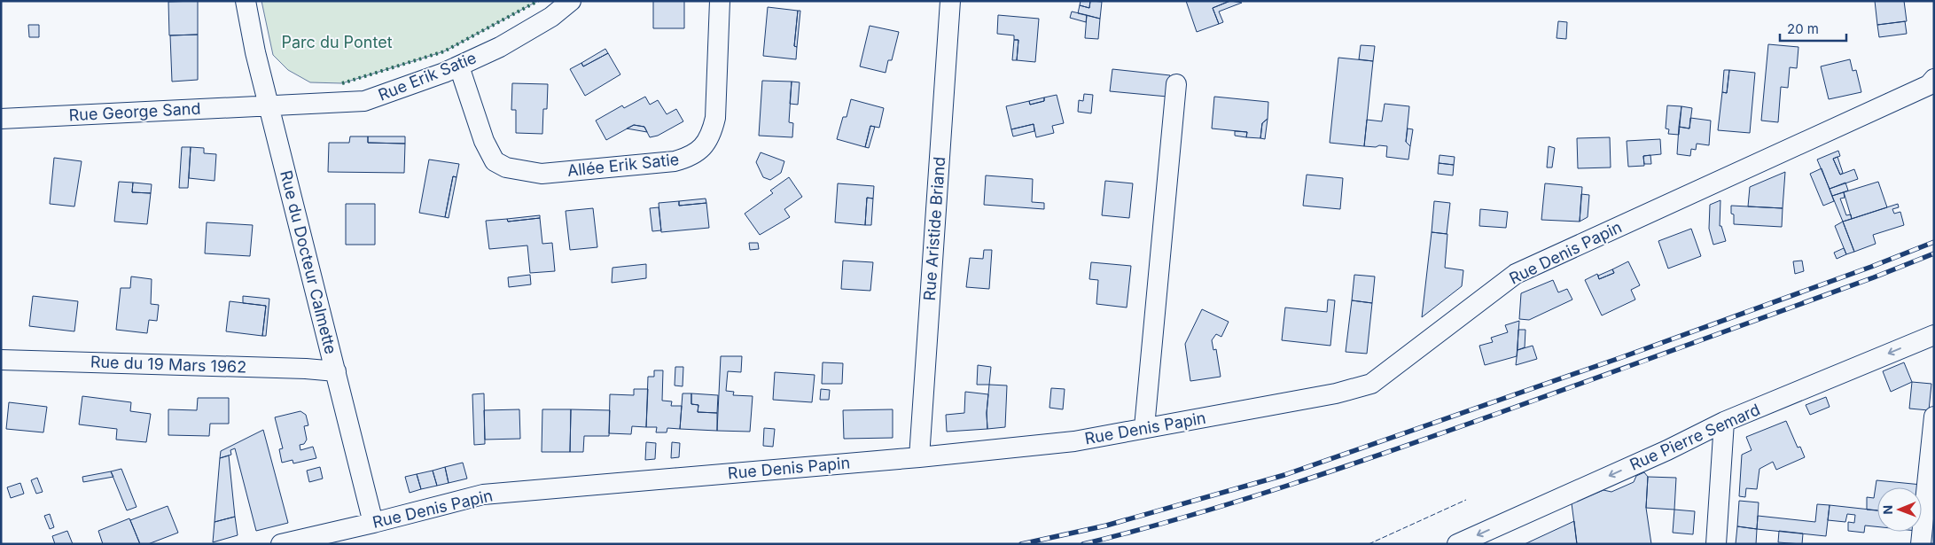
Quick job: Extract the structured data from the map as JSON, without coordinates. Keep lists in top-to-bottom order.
{
  "streets": {
    "street": [
      "Rue Erik Satie",
      "Rue George Sand",
      "Allée Erik Satie",
      "Rue Aristide Briand",
      "Rue Denis Papin",
      "Rue du Docteur Calmette",
      "Rue du 19 Mars 1962",
      "Rue Pierre Semard"
    ]
  },
  "crossings": [
    ["Rue Erik Satie", "Rue George Sand"],
    ["Rue Erik Satie", "Allée Erik Satie"],
    ["Rue Erik Satie", "Rue du Docteur Calmette"],
    ["Rue George Sand", "Rue du Docteur Calmette"],
    ["Rue Aristide Briand", "Rue Denis Papin"],
    ["Rue Denis Papin", "Rue du Docteur Calmette"],
    ["Rue du Docteur Calmette", "Rue du 19 Mars 1962"]
  ],
  "one_way": ["Rue Pierre Semard"],
  "parks": ["Parc du Pontet"],
  "scale_bar": "20 m",
  "north": "left"
}
